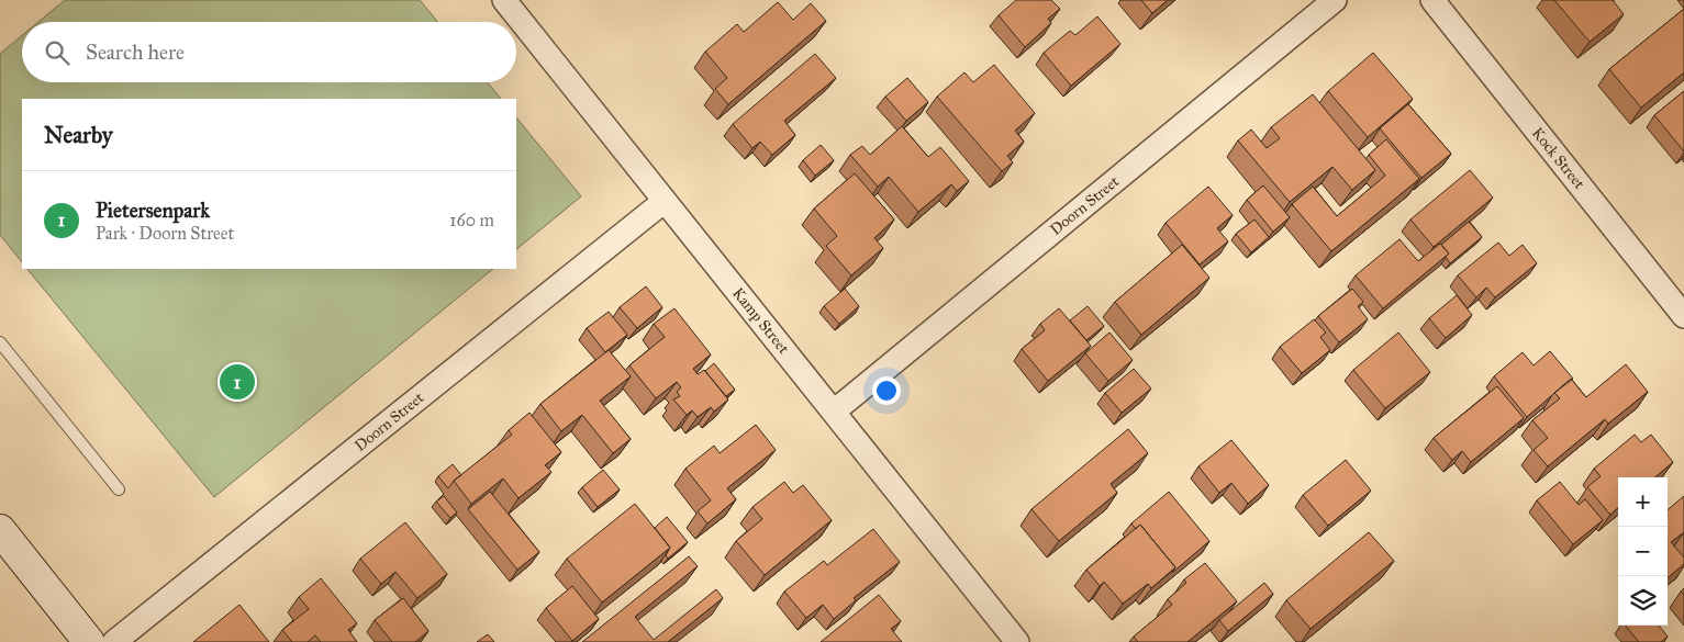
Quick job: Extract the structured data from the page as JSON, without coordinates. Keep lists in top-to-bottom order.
{
  "streets": {
    "street": ["Kock Street", "Doorn Street", "Kamp Street"]
  },
  "crossings": [
    ["Doorn Street", "Kamp Street"]
  ],
  "page": {
    "search": "Search here",
    "heading": "Nearby",
    "list": [
      {
        "mark": "1",
        "name": "Pietersenpark",
        "note": "Park · Doorn Street",
        "value": "160 m"
      }
    ],
    "pins": "1",
    "map_buttons": ["+", "−"]
  }
}
